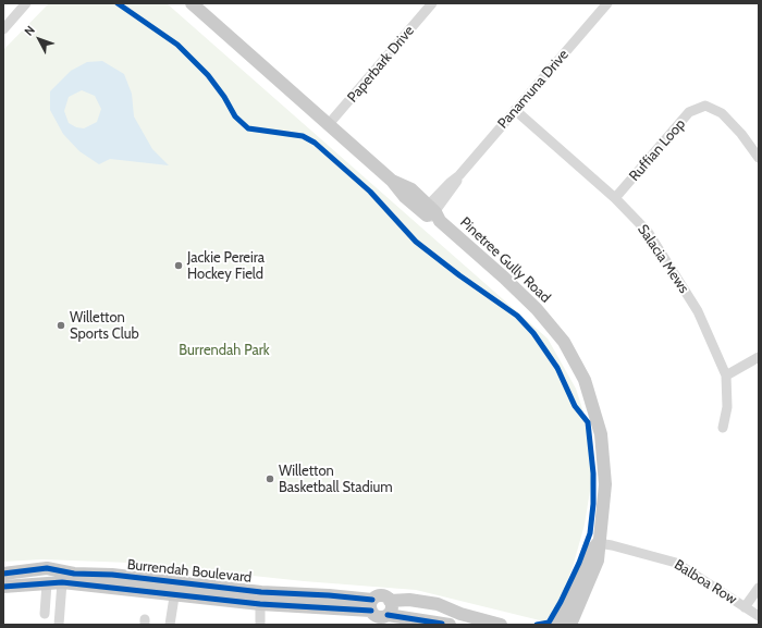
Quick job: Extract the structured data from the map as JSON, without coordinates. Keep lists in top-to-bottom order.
{
  "streets": {
    "main road": ["Pinetree Gully Road", "Burrendah Boulevard"],
    "street": [
      "Paperbark Drive",
      "Panamuna Drive",
      "Ruffian Loop",
      "Salacia Mews",
      "Balboa Row"
    ]
  },
  "crossings": [
    ["Paperbark Drive", "Pinetree Gully Road"],
    ["Panamuna Drive", "Salacia Mews"],
    ["Panamuna Drive", "Pinetree Gully Road"],
    ["Ruffian Loop", "Salacia Mews"],
    ["Pinetree Gully Road", "Balboa Row"]
  ],
  "parks": ["Burrendah Park"],
  "places": ["Jackie Pereira Hockey Field", "Willetton Sports Club", "Willetton Basketball Stadium"],
  "north": "top left"
}
